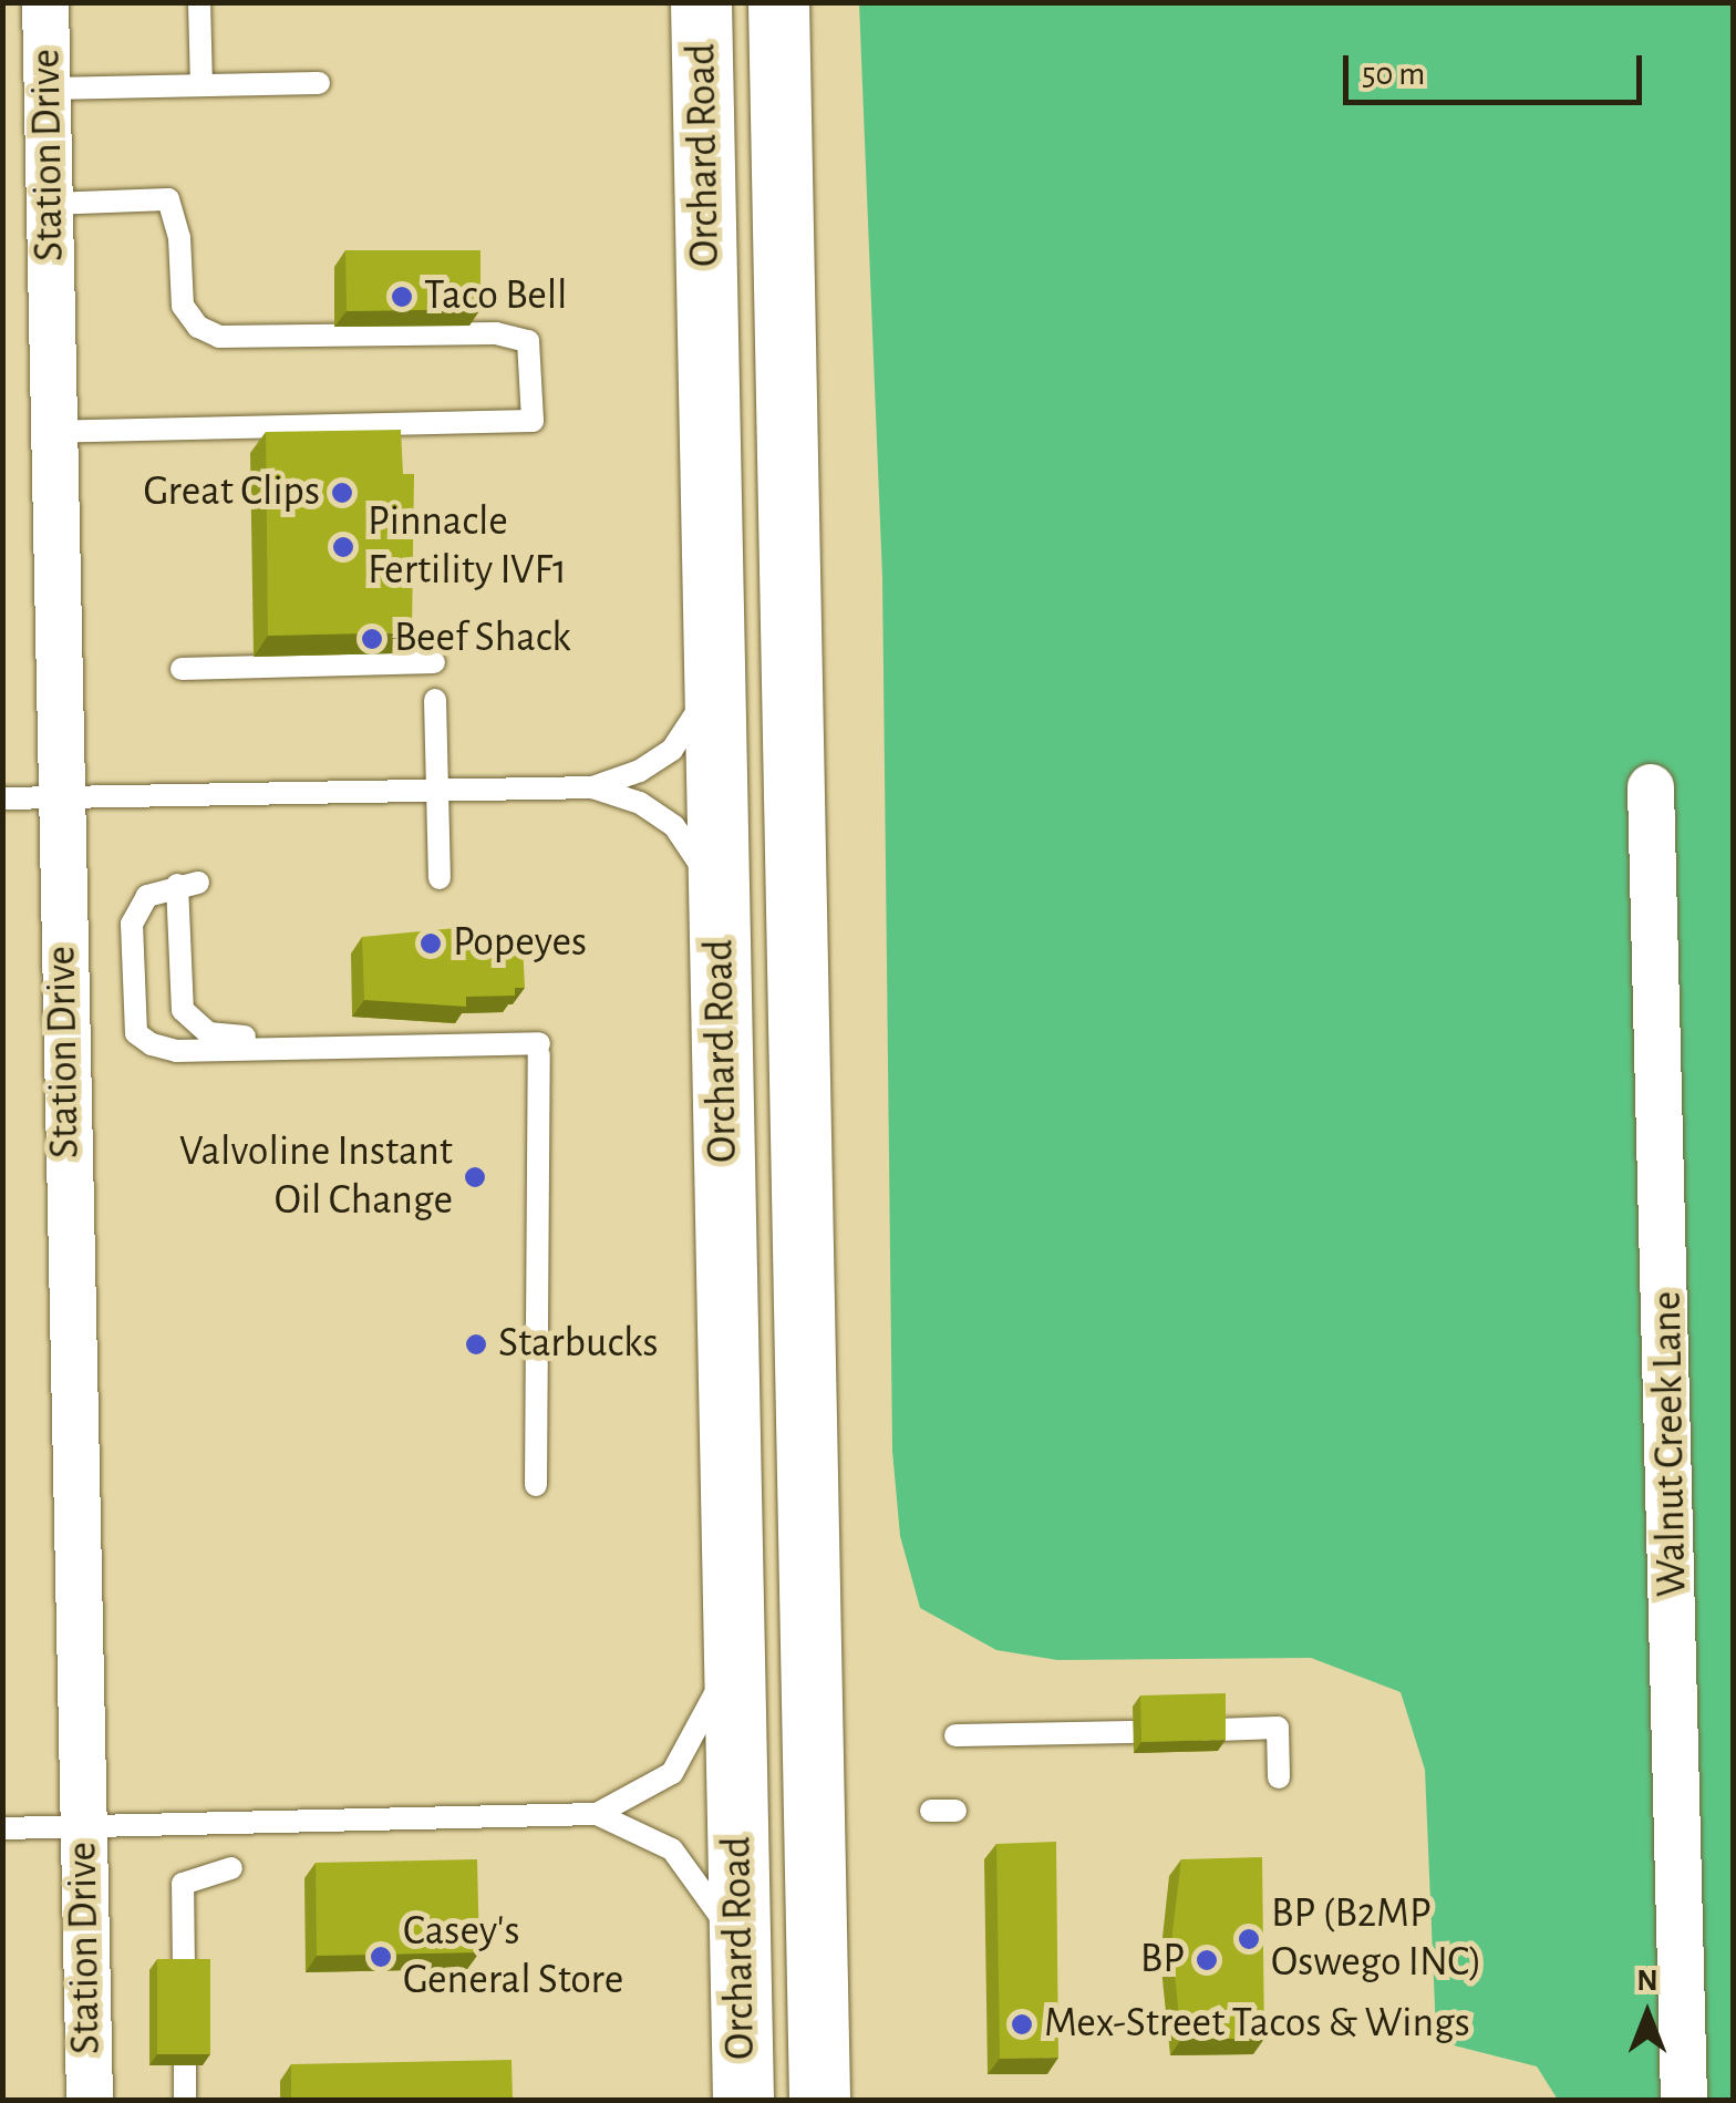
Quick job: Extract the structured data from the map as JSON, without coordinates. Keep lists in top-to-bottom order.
{
  "streets": {
    "main road": ["Orchard Road"],
    "street": ["Station Drive", "Walnut Creek Lane"]
  },
  "places": [
    "Taco Bell",
    "Great Clips",
    "Pinnacle Fertility IVF1",
    "Beef Shack",
    "Popeyes",
    "Valvoline Instant Oil Change",
    "Starbucks",
    "BP (B2MP Oswego INC)",
    "Casey's General Store",
    "BP",
    "Mex-Street Tacos & Wings"
  ],
  "scale_bar": "50 m",
  "north": "top"
}
